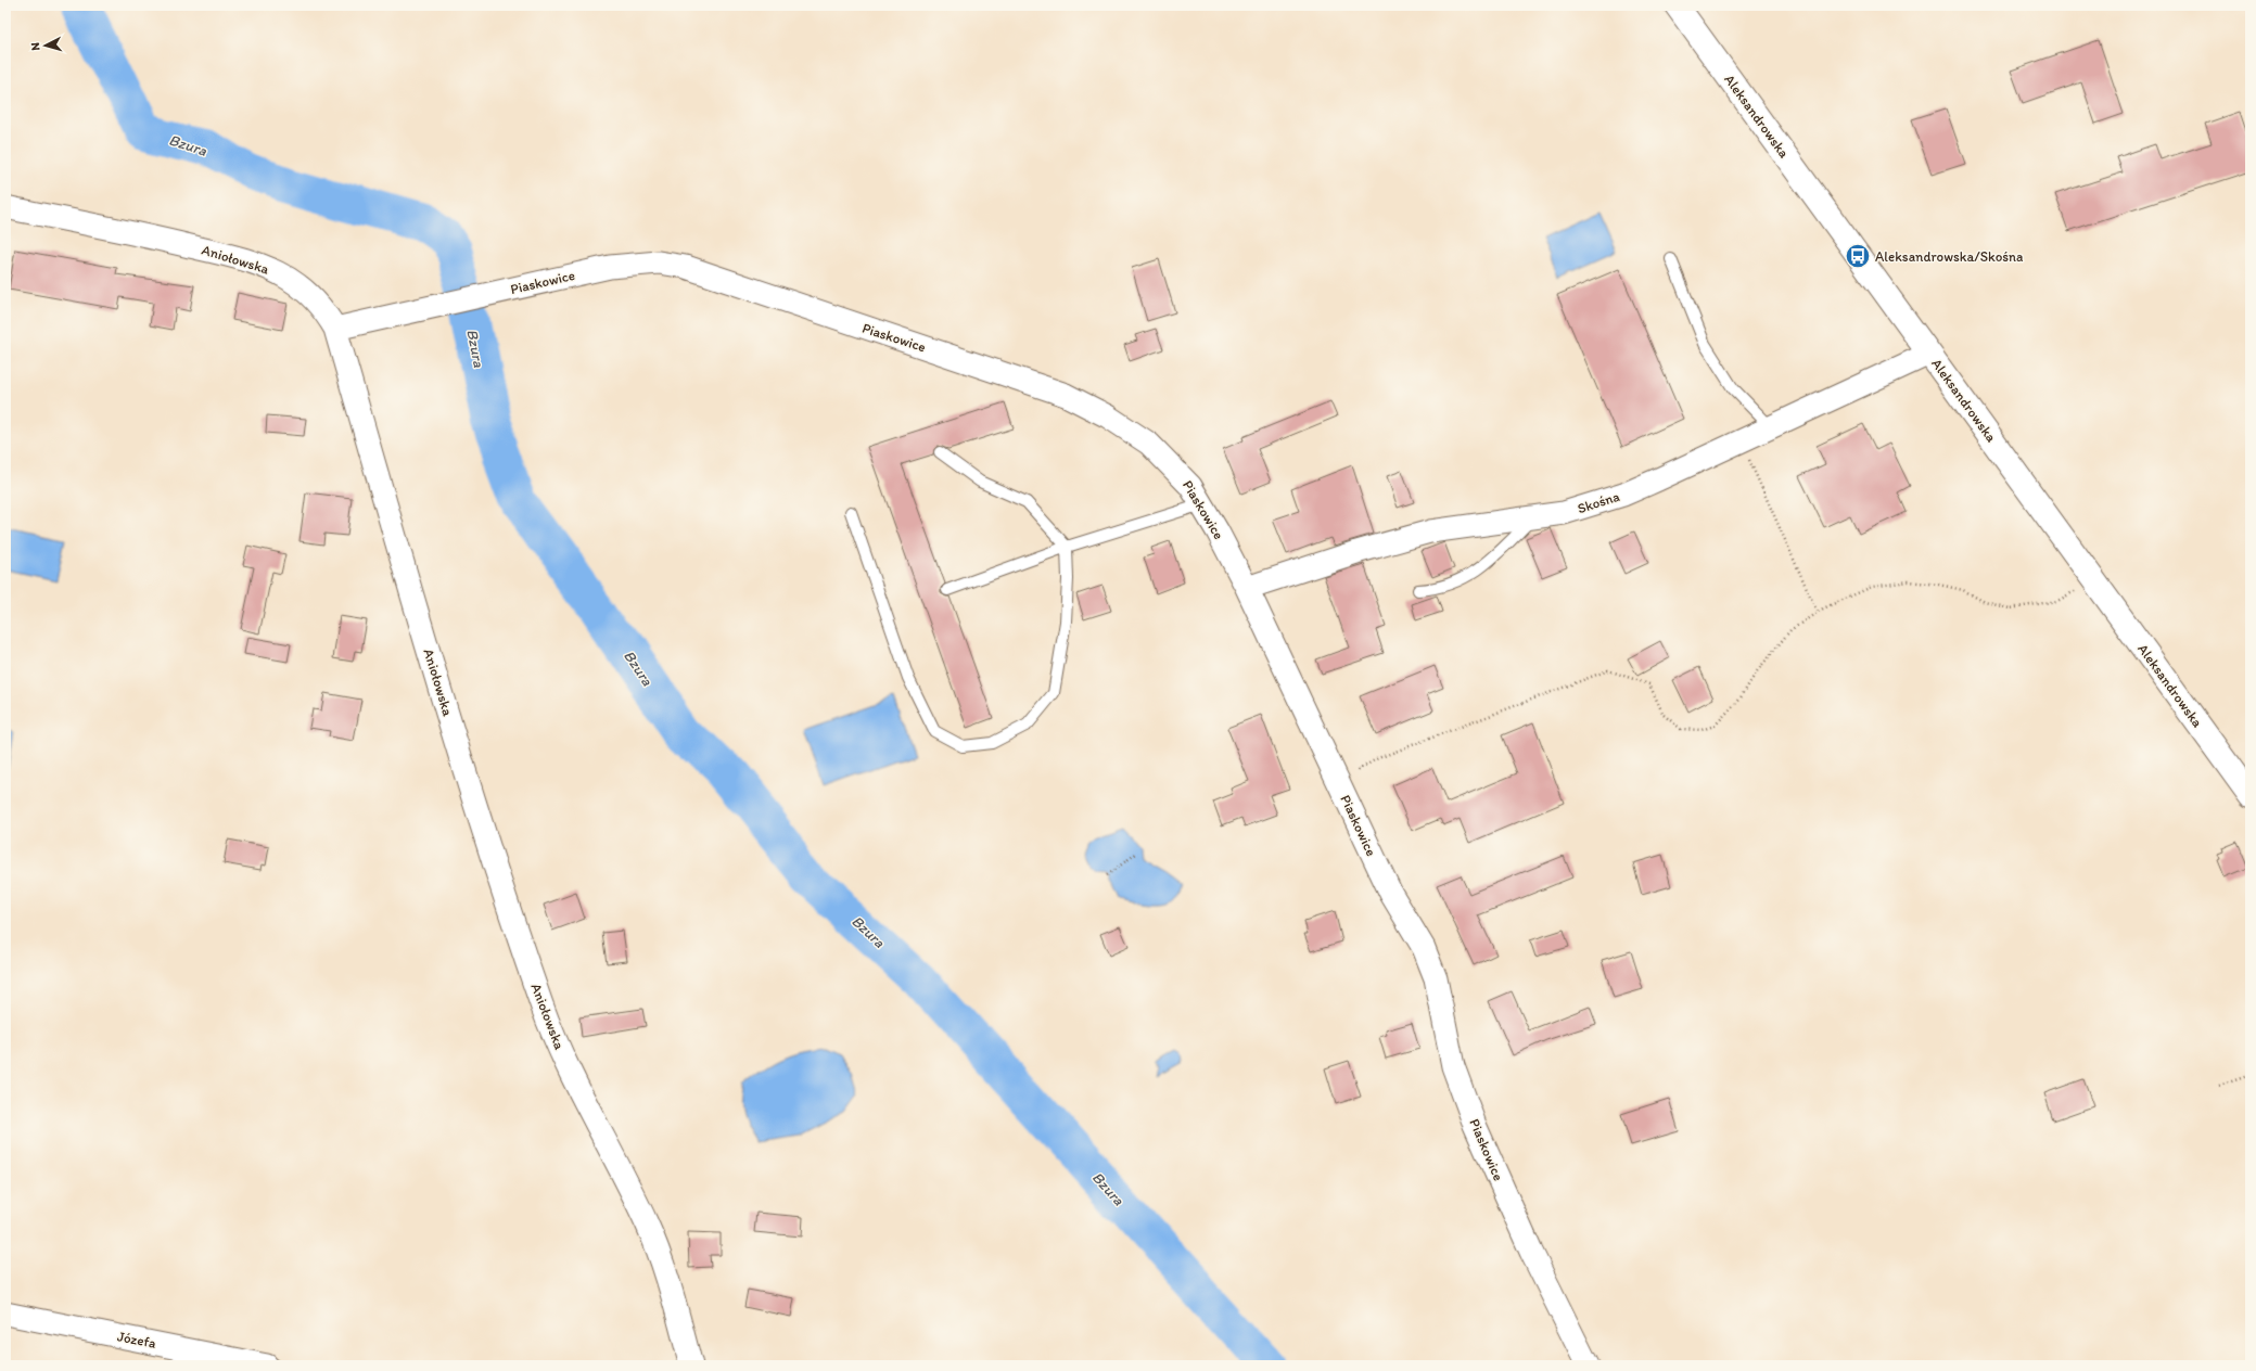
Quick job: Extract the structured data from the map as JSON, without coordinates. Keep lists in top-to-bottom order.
{
  "streets": {
    "main road": ["Aleksandrowska"],
    "street": [
      "Aniołowska",
      "Piaskowice",
      "Skośna",
      "Józefa"
    ]
  },
  "crossings": [
    ["Aleksandrowska", "Skośna"],
    ["Aniołowska", "Piaskowice"],
    ["Piaskowice", "Skośna"]
  ],
  "water": ["Bzura"],
  "places": {
    "bus stop": ["Aleksandrowska/Skośna"]
  },
  "north": "left"
}
